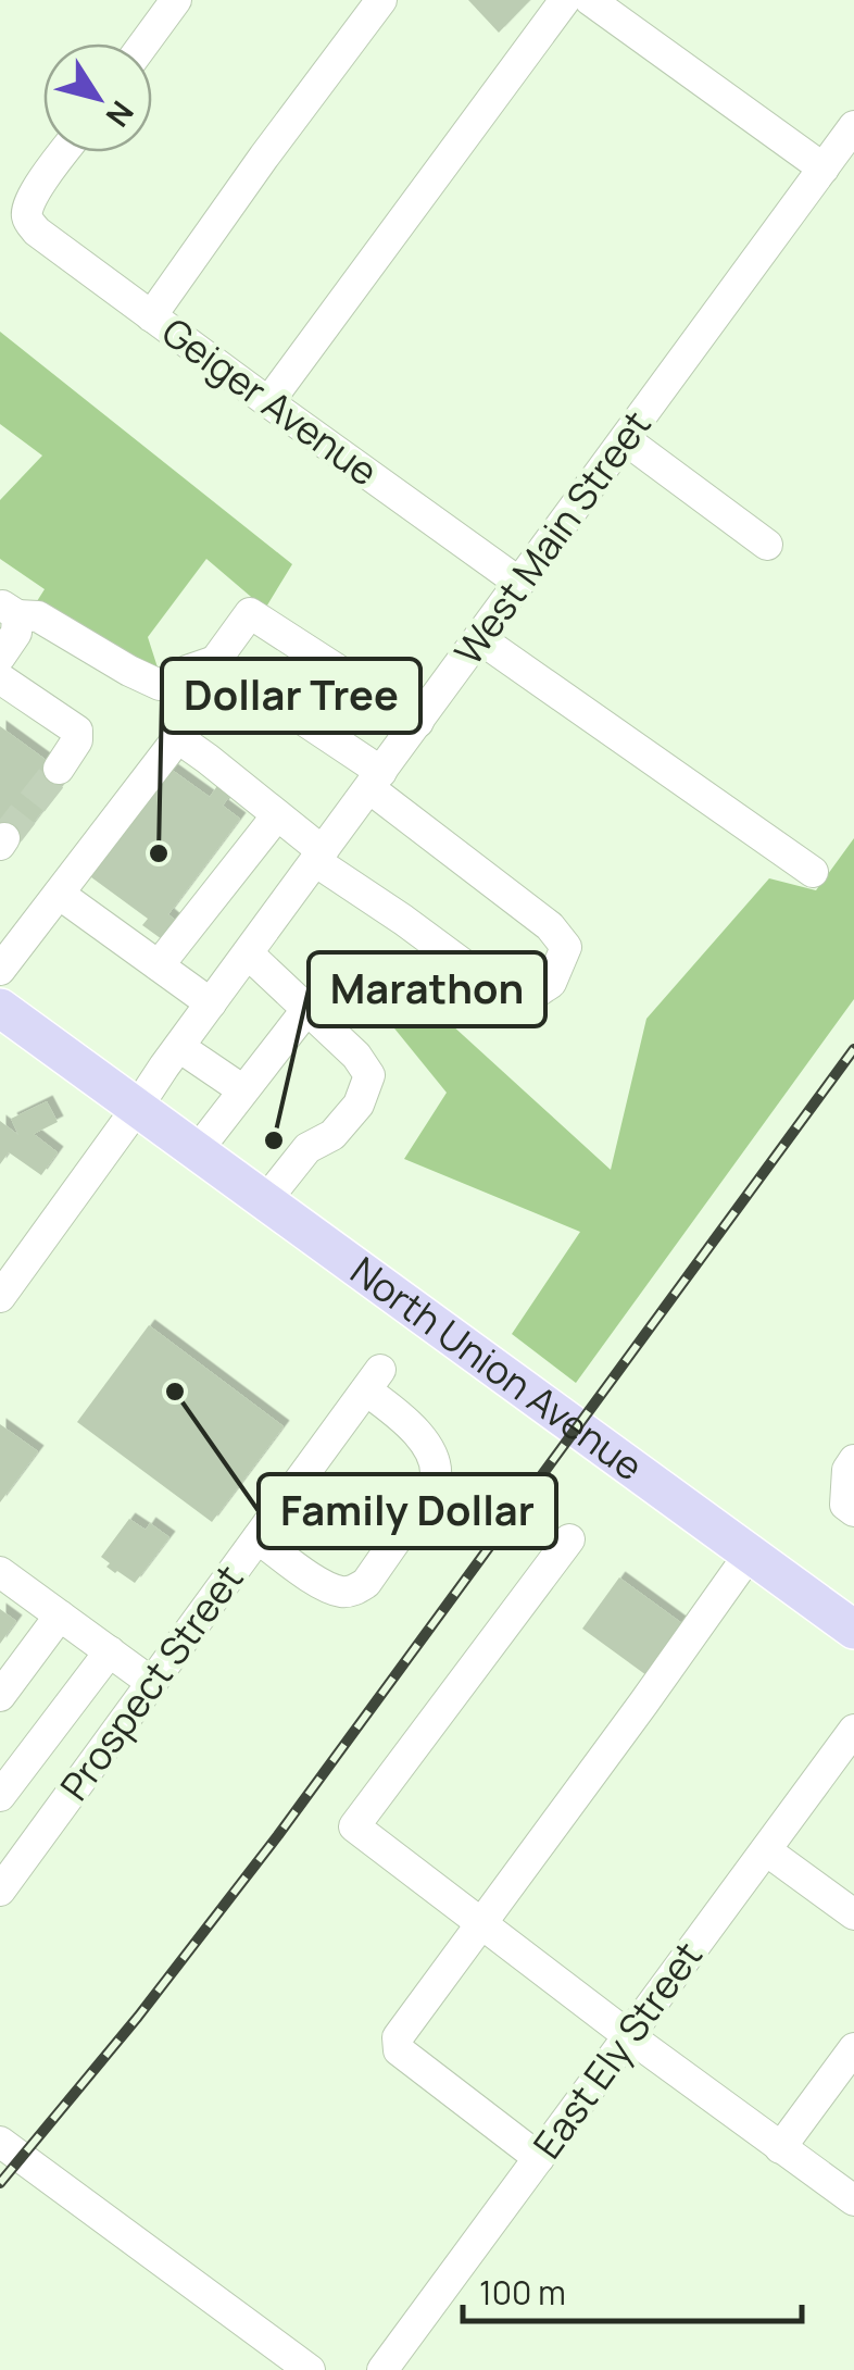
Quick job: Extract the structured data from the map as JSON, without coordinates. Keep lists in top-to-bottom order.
{
  "streets": {
    "main road": ["North Union Avenue"],
    "street": [
      "Geiger Avenue",
      "West Main Street",
      "Prospect Street",
      "East Ely Street"
    ]
  },
  "crossings": [
    ["Geiger Avenue", "West Main Street"],
    ["West Main Street", "North Union Avenue"]
  ],
  "places": ["Dollar Tree", "Marathon", "Family Dollar"],
  "scale_bar": "100 m",
  "north": "bottom right"
}
